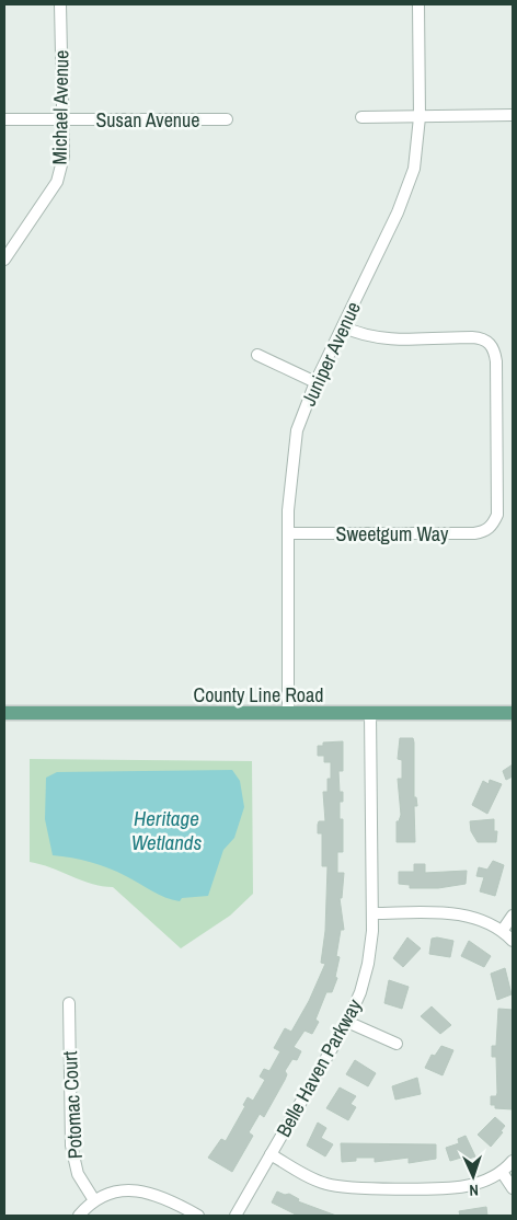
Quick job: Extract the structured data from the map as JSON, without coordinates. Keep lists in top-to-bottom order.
{
  "streets": {
    "main road": ["County Line Road"],
    "street": [
      "Michael Avenue",
      "Susan Avenue",
      "Juniper Avenue",
      "Sweetgum Way",
      "Belle Haven Parkway",
      "Potomac Court"
    ]
  },
  "crossings": [
    ["Michael Avenue", "Susan Avenue"],
    ["Juniper Avenue", "Sweetgum Way"],
    ["Juniper Avenue", "County Line Road"],
    ["County Line Road", "Belle Haven Parkway"]
  ],
  "water": ["Heritage Wetlands"],
  "north": "bottom"
}
